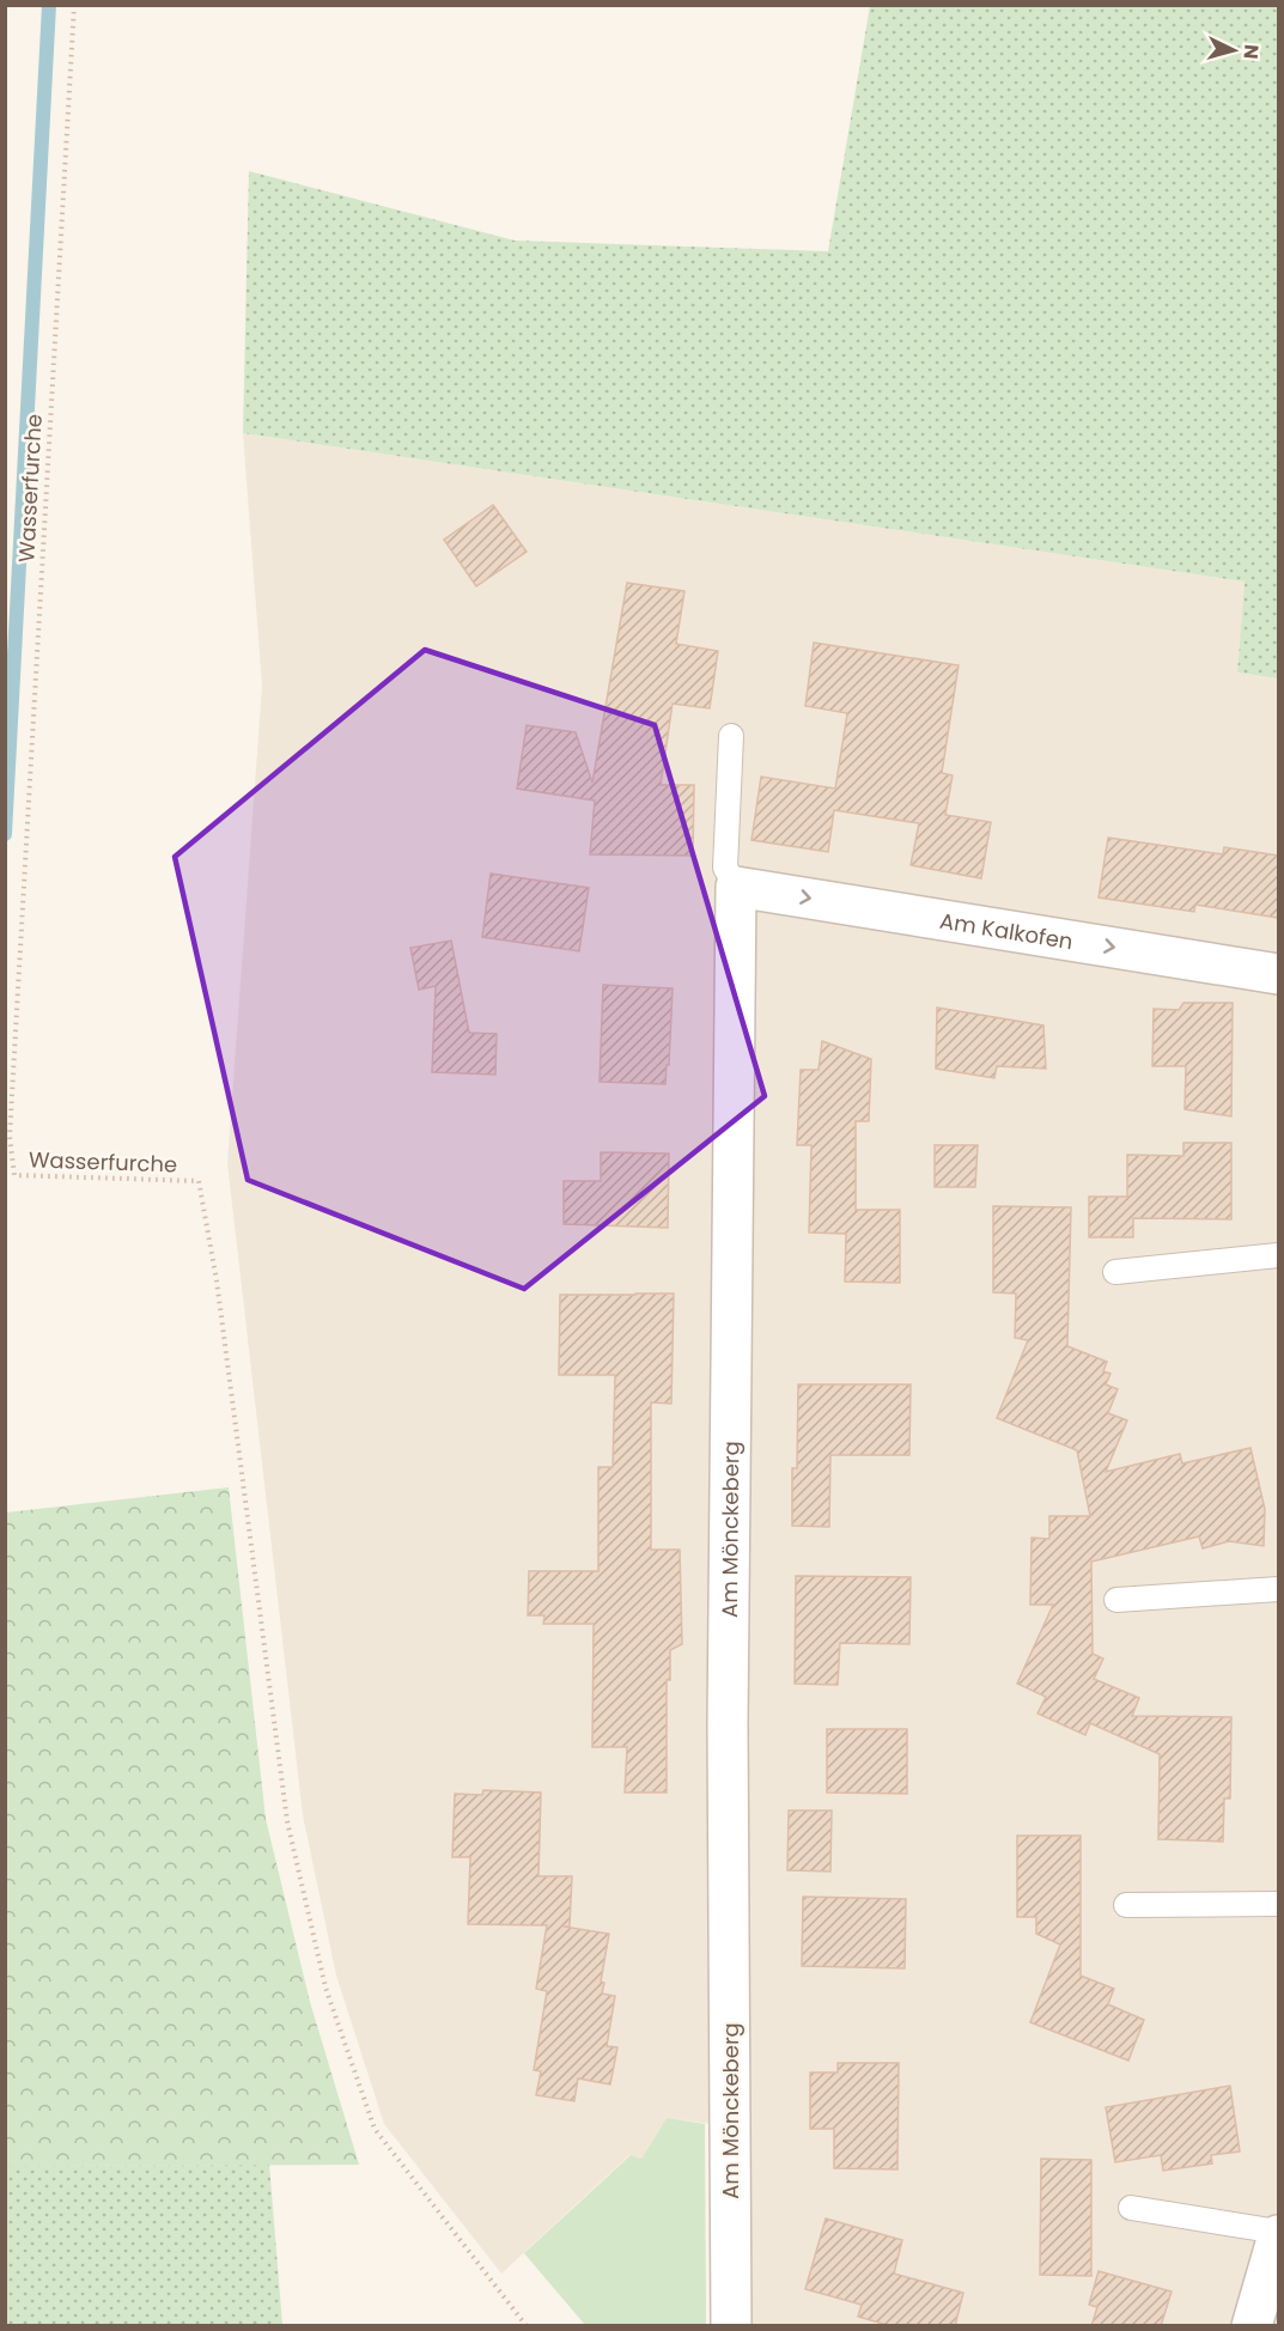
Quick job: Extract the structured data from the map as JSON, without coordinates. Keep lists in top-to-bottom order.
{
  "streets": {
    "street": ["Am Kalkofen", "Am Mönckeberg"],
    "path": ["Wasserfurche"]
  },
  "crossings": [
    ["Am Kalkofen", "Am Mönckeberg"]
  ],
  "one_way": ["Am Kalkofen"],
  "north": "right"
}
